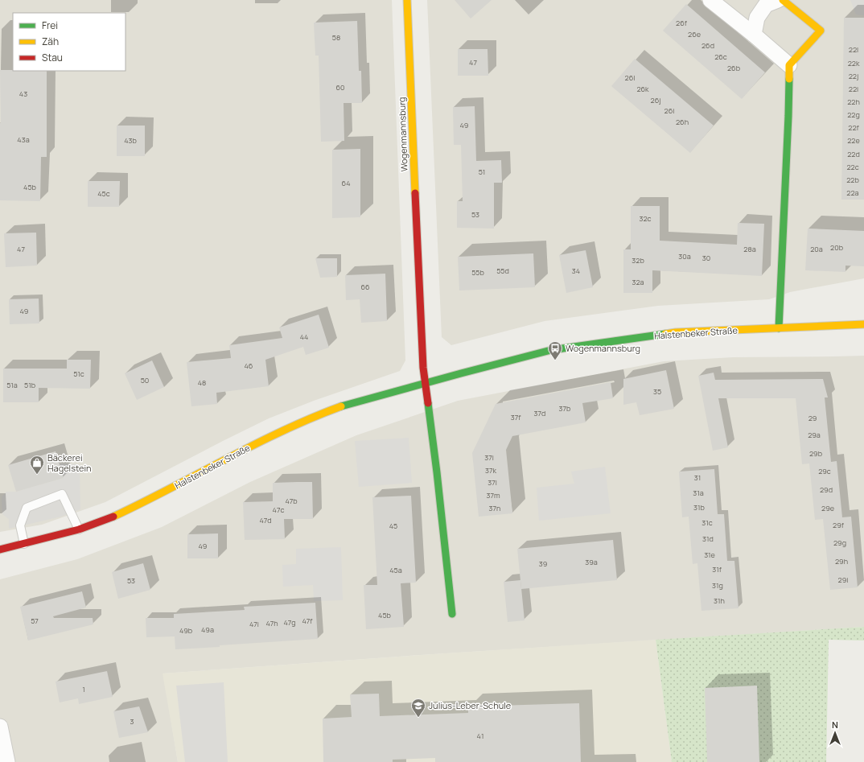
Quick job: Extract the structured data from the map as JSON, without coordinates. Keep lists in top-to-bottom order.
{
  "streets": {
    "street": ["Wogenmannsburg", "Halstenbeker Straße"]
  },
  "crossings": [
    ["Wogenmannsburg", "Halstenbeker Straße"]
  ],
  "places": {
    "bus stop": ["Wogenmannsburg"],
    "shop": ["Bäckerei Hagelstein"],
    "school or university": ["Julius-Leber-Schule"]
  },
  "house_numbers": [
    "26f",
    "26e",
    "58",
    "26d",
    "22l",
    "26c",
    "47",
    "22k",
    "26b",
    "22j",
    "26l",
    "60",
    "26k",
    "22i",
    "43",
    "26j",
    "22h",
    "26i",
    "22g",
    "26h",
    "49",
    "22f",
    "43a",
    "43b",
    "22e",
    "22d",
    "22c",
    "51",
    "22b",
    "64",
    "45b",
    "22a",
    "45c",
    "53",
    "32c",
    "20b",
    "47",
    "28a",
    "20a",
    "30a",
    "30",
    "32b",
    "55d",
    "34",
    "55b",
    "32a",
    "66",
    "49",
    "44",
    "46",
    "51c",
    "50",
    "48",
    "51a",
    "51b",
    "35",
    "37b",
    "37d",
    "37f",
    "29",
    "29a",
    "29b",
    "37i",
    "37k",
    "29c",
    "31",
    "37l",
    "29d",
    "31a",
    "37m",
    "47b",
    "31b",
    "37n",
    "29e",
    "47c",
    "47d",
    "31c",
    "29f",
    "45",
    "31d",
    "29g",
    "49",
    "31e",
    "29h",
    "39a",
    "39",
    "31f",
    "45a",
    "29i",
    "53",
    "31g",
    "31h",
    "45b",
    "57",
    "47f",
    "47g",
    "47h",
    "47i",
    "49a",
    "49b",
    "1",
    "3",
    "41"
  ],
  "legend": ["Frei", "Zäh", "Stau"],
  "north": "top"
}
